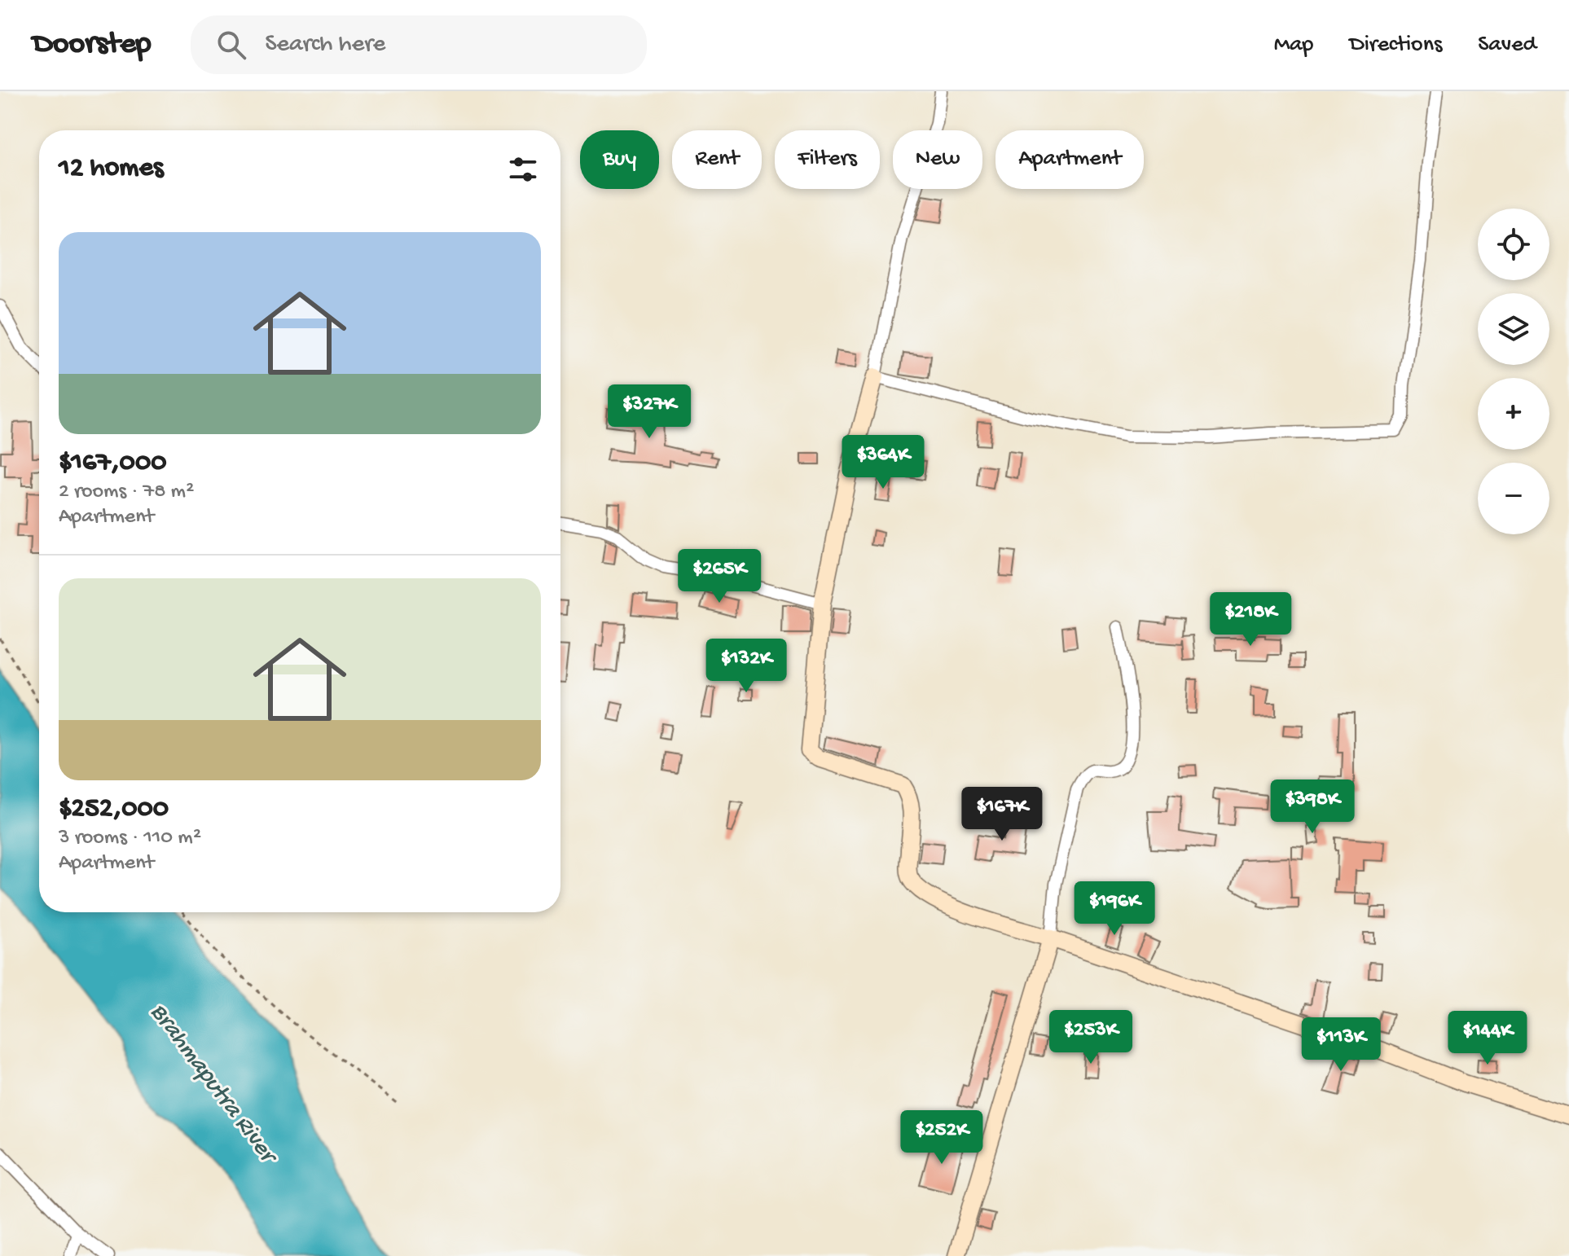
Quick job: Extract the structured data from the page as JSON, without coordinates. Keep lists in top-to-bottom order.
{
  "water": ["Brahmaputra River"],
  "page": {
    "header": "Doorstep",
    "search": "Search here",
    "nav": ["Map", "Directions", "Saved"],
    "chip": [
      "Buy",
      "Rent",
      "Filters",
      "New",
      "Apartment"
    ],
    "heading": "12 homes",
    "map_buttons": ["+", "−"],
    "list": [
      {
        "name": "$167,000",
        "note": "2 rooms · 78 m² · Apartment"
      },
      {
        "name": "$252,000",
        "note": "3 rooms · 110 m² · Apartment"
      }
    ],
    "price": [
      "$327K",
      "$364K",
      "$265K",
      "$218K",
      "$132K",
      "$398K",
      "$167K",
      "$196K",
      "$253K",
      "$144K",
      "$113K",
      "$252K"
    ]
  }
}
